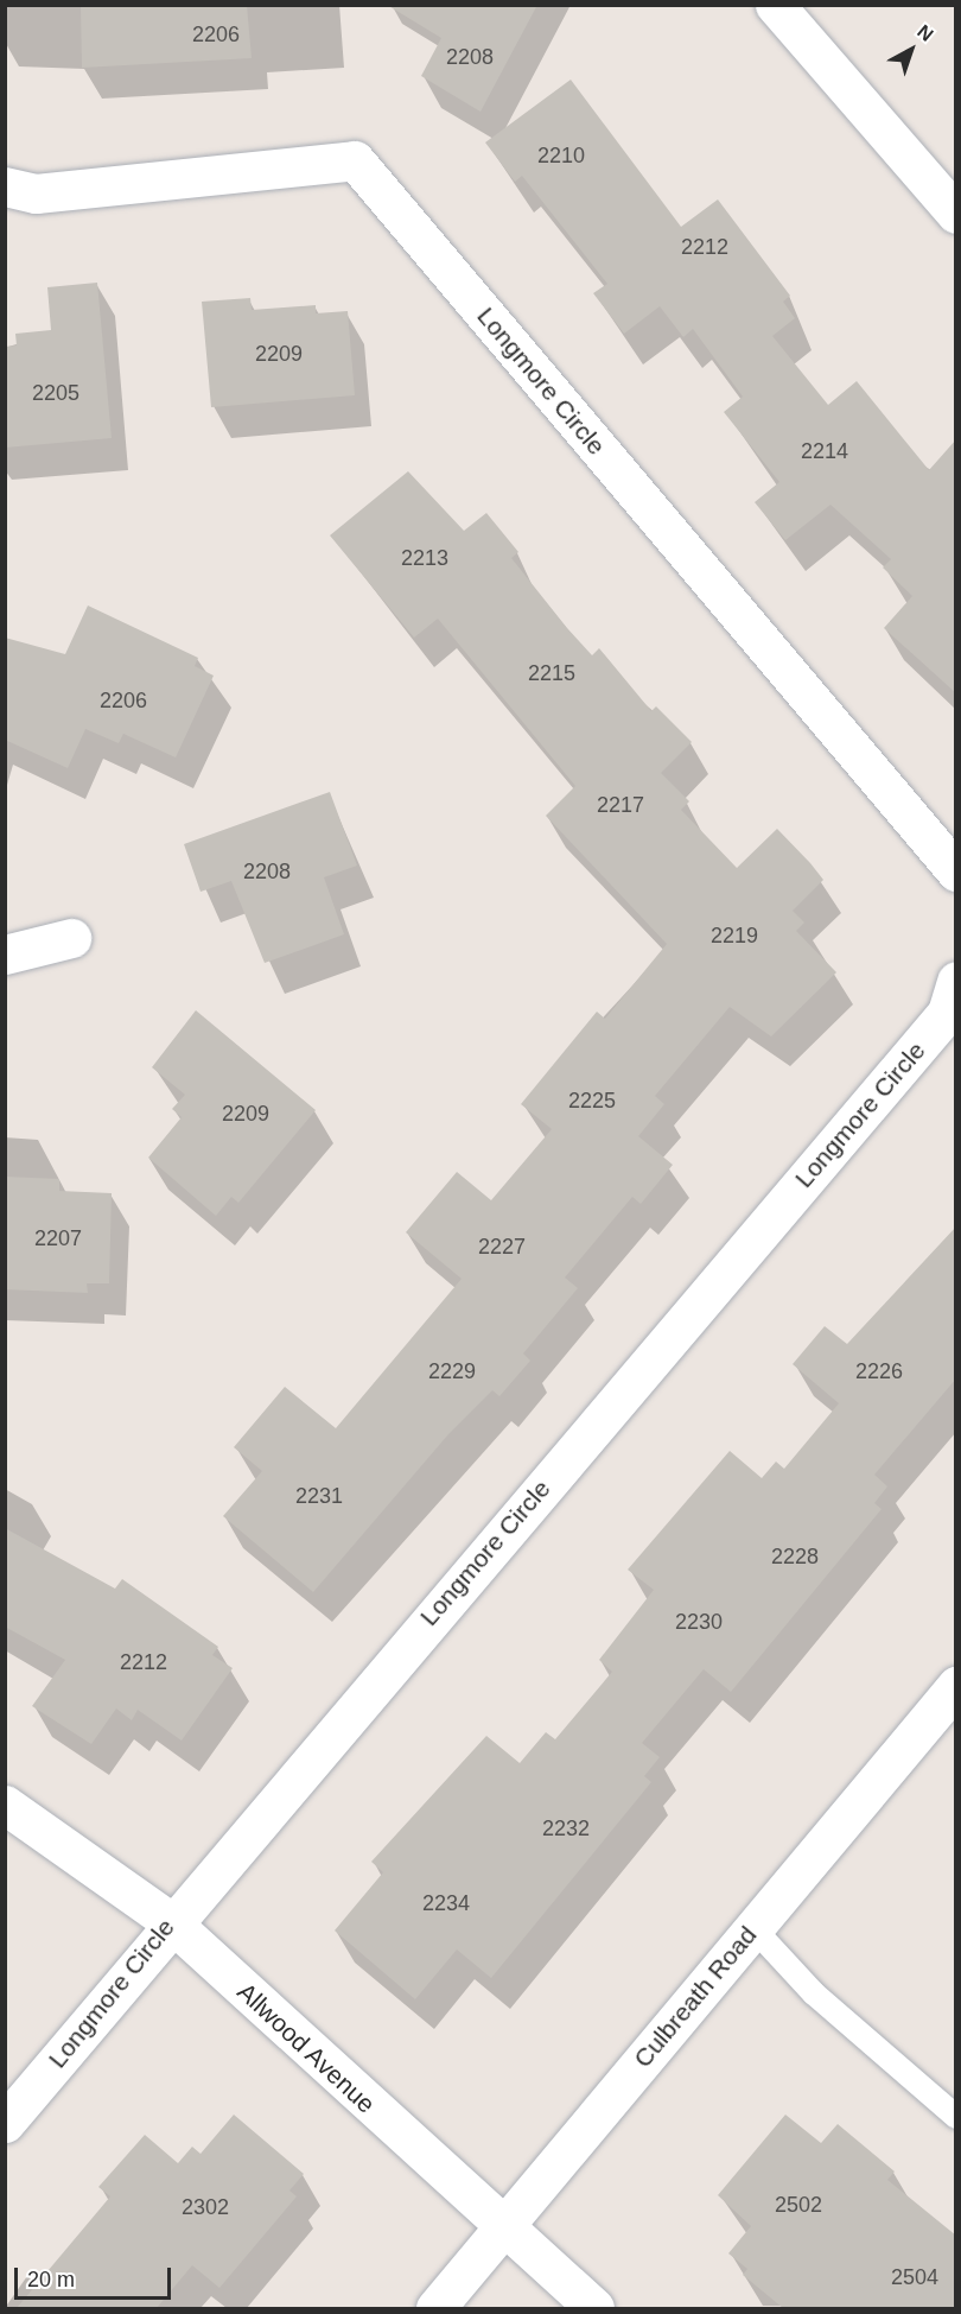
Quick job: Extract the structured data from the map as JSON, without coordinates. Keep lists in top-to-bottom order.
{
  "streets": {
    "street": ["Longmore Circle", "Culbreath Road", "Allwood Avenue"]
  },
  "crossings": [
    ["Longmore Circle", "Allwood Avenue"],
    ["Culbreath Road", "Allwood Avenue"]
  ],
  "house_numbers": [
    "2206",
    "2208",
    "2210",
    "2212",
    "2209",
    "2205",
    "2214",
    "2213",
    "2215",
    "2206",
    "2217",
    "2208",
    "2219",
    "2225",
    "2209",
    "2207",
    "2227",
    "2229",
    "2226",
    "2231",
    "2228",
    "2230",
    "2212",
    "2232",
    "2234",
    "2502",
    "2302",
    "2504"
  ],
  "scale_bar": "20 m",
  "north": "top right"
}
